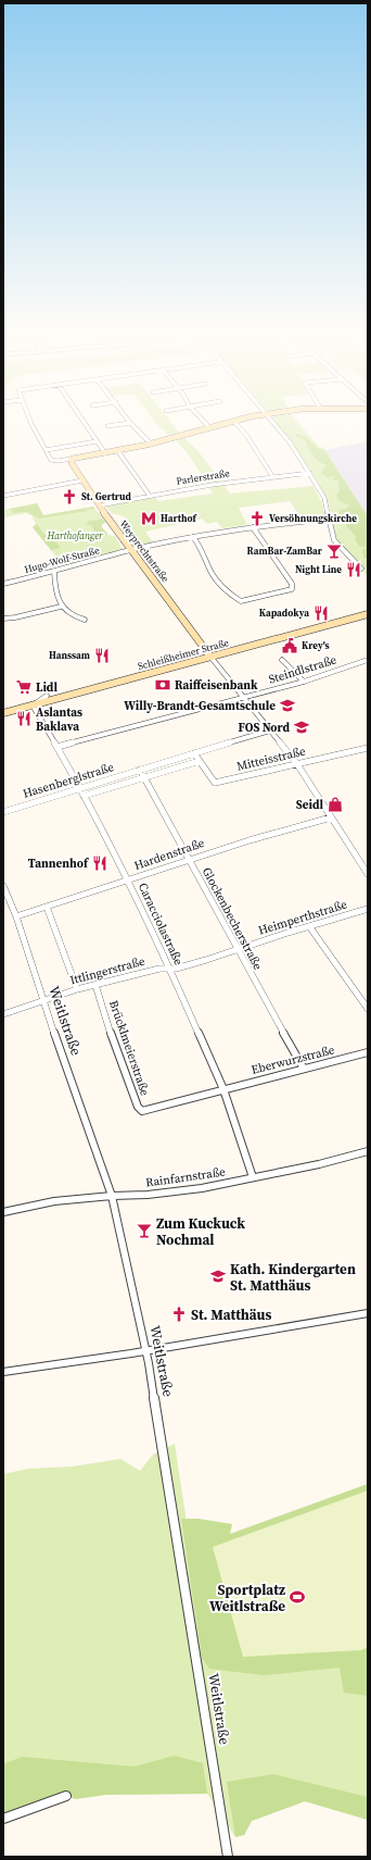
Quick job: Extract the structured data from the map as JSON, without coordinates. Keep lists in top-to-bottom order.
{
  "streets": {
    "street": [
      "Parlerstraße",
      "Weyprechtstraße",
      "Hugo-Wolf-Straße",
      "Schleißheimer Straße",
      "Steindlstraße",
      "Mitteisstraße",
      "Hasenberglstraße",
      "Hardenstraße",
      "Heimperthstraße",
      "Glockenbecherstraße",
      "Caracciolastraße",
      "Ittlingerstraße",
      "Weitlstraße",
      "Brücklmeierstraße",
      "Eberwurzstraße",
      "Rainfarnstraße"
    ]
  },
  "crossings": [
    ["Parlerstraße", "Weyprechtstraße"],
    ["Weyprechtstraße", "Hugo-Wolf-Straße"],
    ["Weyprechtstraße", "Schleißheimer Straße"],
    ["Schleißheimer Straße", "Caracciolastraße"],
    ["Steindlstraße", "Caracciolastraße"],
    ["Mitteisstraße", "Hasenberglstraße"],
    ["Hasenberglstraße", "Glockenbecherstraße"],
    ["Hasenberglstraße", "Caracciolastraße"],
    ["Hardenstraße", "Glockenbecherstraße"],
    ["Hardenstraße", "Caracciolastraße"],
    ["Hardenstraße", "Weitlstraße"],
    ["Heimperthstraße", "Glockenbecherstraße"],
    ["Heimperthstraße", "Caracciolastraße"],
    ["Heimperthstraße", "Ittlingerstraße"],
    ["Glockenbecherstraße", "Eberwurzstraße"],
    ["Caracciolastraße", "Ittlingerstraße"],
    ["Caracciolastraße", "Brücklmeierstraße"],
    ["Caracciolastraße", "Eberwurzstraße"],
    ["Caracciolastraße", "Rainfarnstraße"],
    ["Ittlingerstraße", "Weitlstraße"],
    ["Ittlingerstraße", "Brücklmeierstraße"],
    ["Weitlstraße", "Rainfarnstraße"],
    ["Brücklmeierstraße", "Eberwurzstraße"]
  ],
  "parks": ["Harthofanger"],
  "places": {
    "church": ["St. Gertrud", "Versöhnungskirche", "St. Matthäus"],
    "metro station": ["Harthof"],
    "bar": ["RamBar-ZamBar", "Zum Kuckuck Nochmal"],
    "restaurant": [
      "Night Line",
      "Kapadokya",
      "Hanssam",
      "Aslantas Baklava",
      "Tannenhof"
    ],
    "public building": ["Krey's"],
    "bank": ["Raiffeisenbank"],
    "supermarket": ["Lidl"],
    "school or university": ["Willy-Brandt-Gesamtschule", "FOS Nord", "Kath. Kindergarten St. Matthäus"],
    "shop": ["Seidl"],
    "sports": ["Sportplatz Weitlstraße"]
  }
}
